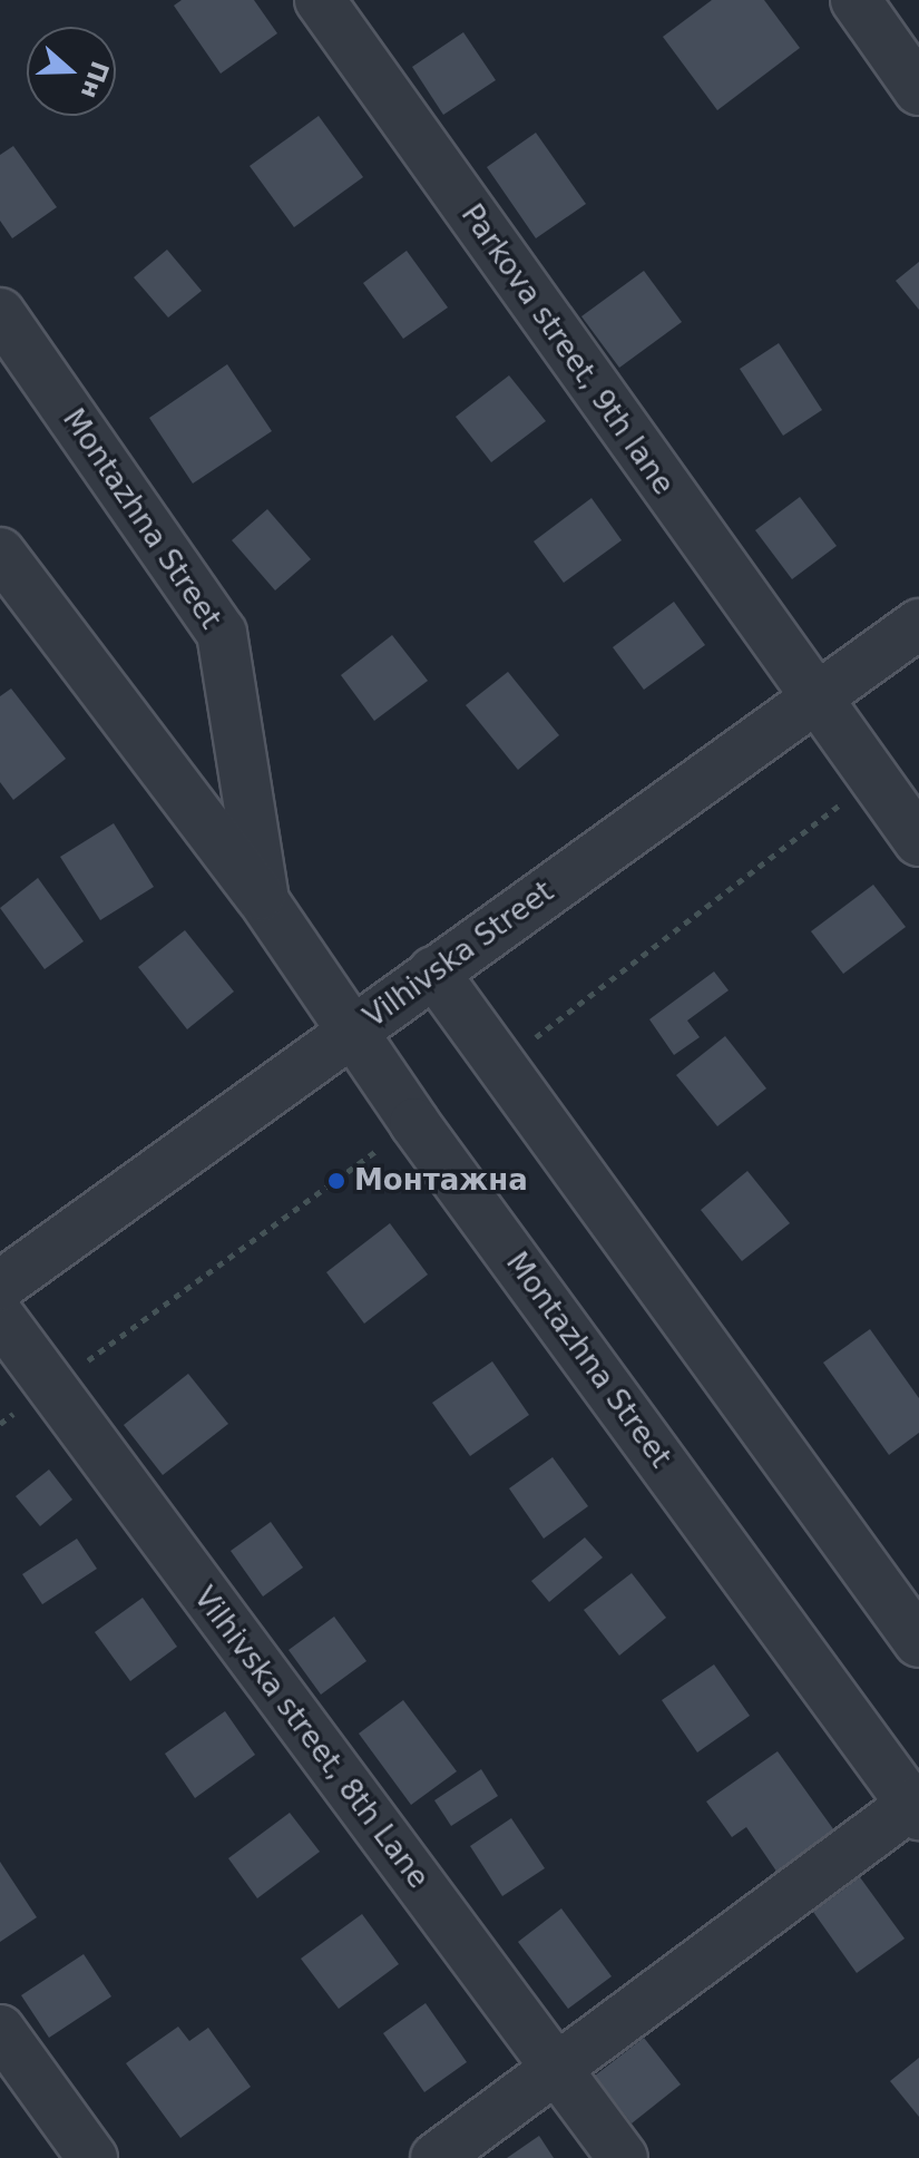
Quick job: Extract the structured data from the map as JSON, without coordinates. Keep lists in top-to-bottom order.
{
  "streets": {
    "street": [
      "Parkova street, 9th lane",
      "Montazhna Street",
      "Vilhivska Street",
      "Vilhivska street, 8th Lane"
    ]
  },
  "crossings": [
    ["Parkova street, 9th lane", "Vilhivska Street"],
    ["Montazhna Street", "Vilhivska Street"]
  ],
  "places": ["Монтажна"],
  "north": "right"
}
